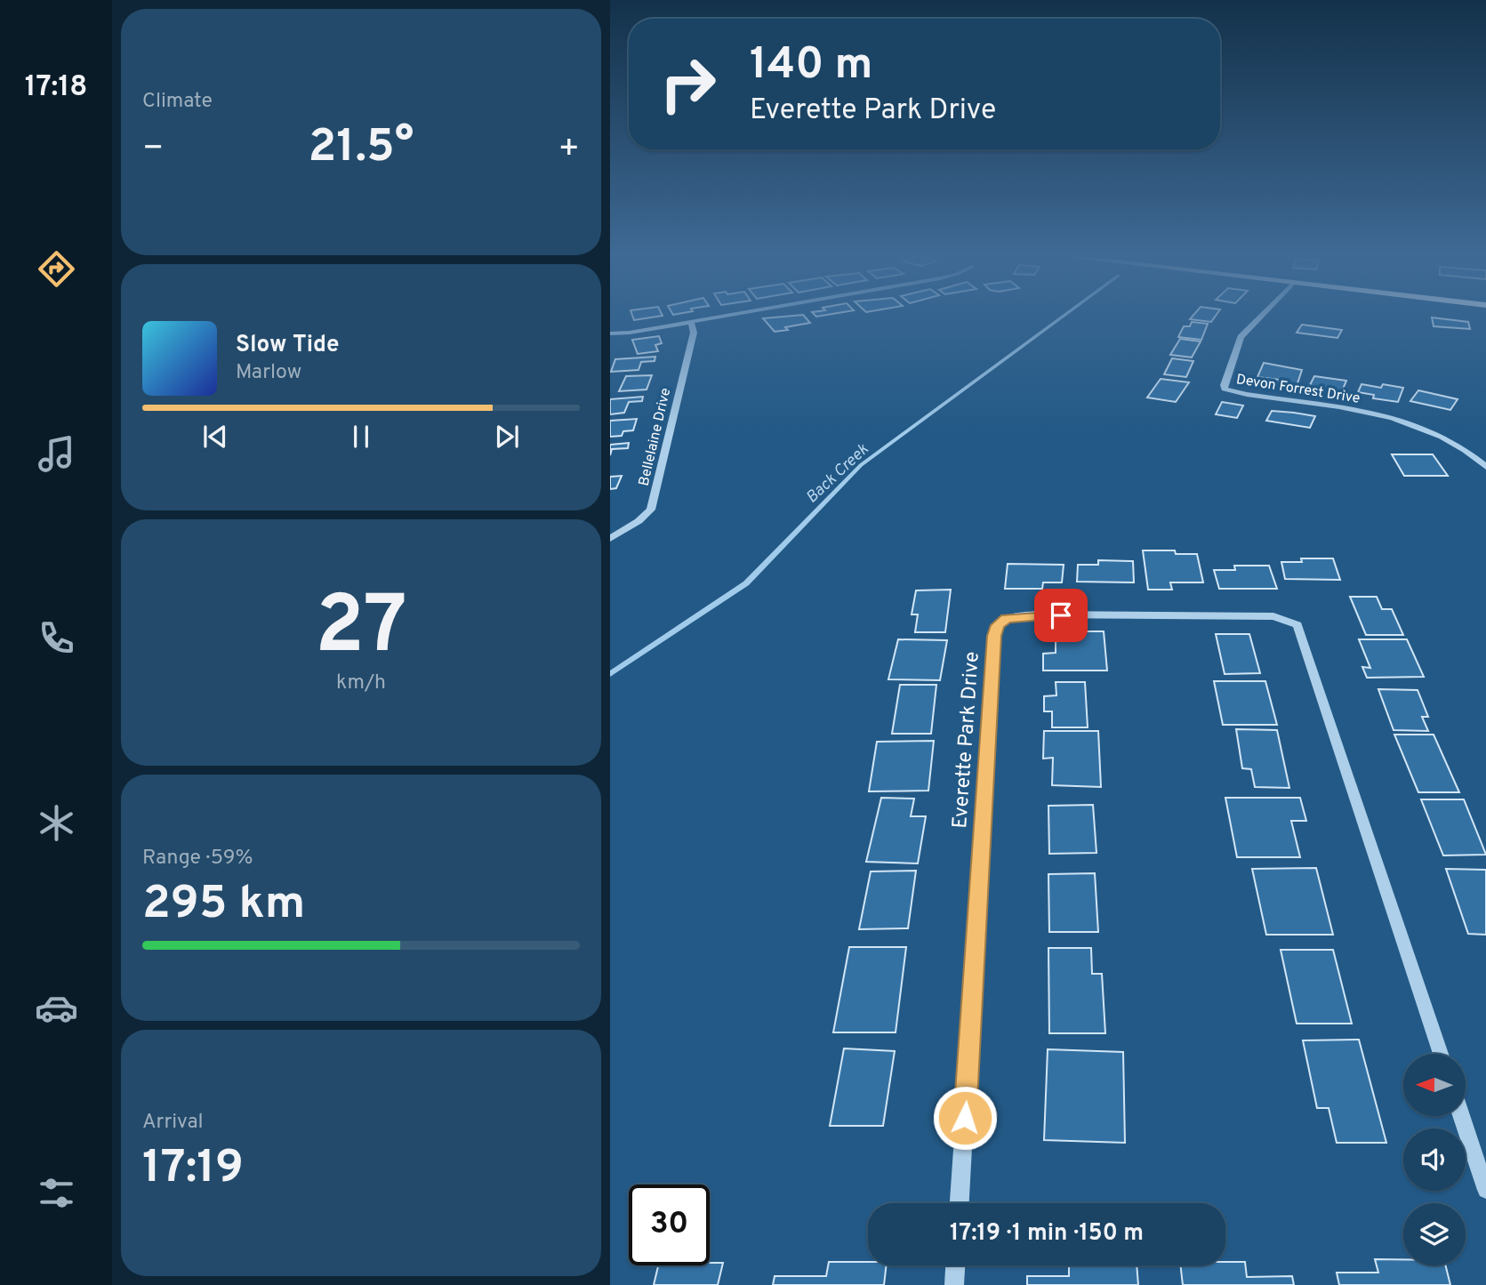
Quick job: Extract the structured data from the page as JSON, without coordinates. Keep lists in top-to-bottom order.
{
  "streets": {
    "street": ["Devon Forrest Drive", "Bellelaine Drive", "Everette Park Drive"]
  },
  "water": ["Back Creek"],
  "north": "left",
  "page": {
    "tabs": "17:18",
    "tile": [
      "Climate",
      ["27", "km/h"],
      ["Range · 59%", "295 km"],
      ["Arrival", "17:19"]
    ],
    "turn": ["140 m", "Everette Park Drive"],
    "heat": ["−", "21.5°", "+"],
    "song": ["Slow Tide", "Marlow"],
    "limit": "30",
    "trip": "17:19 · 1 min · 150 m"
  }
}
